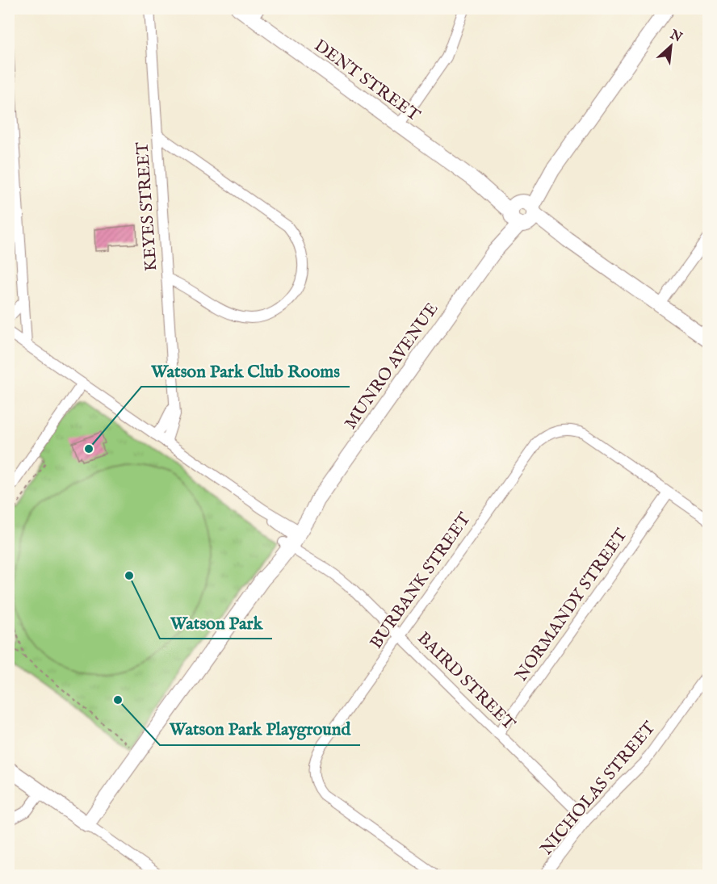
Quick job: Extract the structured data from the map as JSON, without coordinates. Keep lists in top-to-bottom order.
{
  "streets": {
    "street": [
      "DENT STREET",
      "KEYES STREET",
      "MUNRO AVENUE",
      "BURBANK STREET",
      "NORMANDY STREET",
      "BAIRD STREET",
      "NICHOLAS STREET"
    ]
  },
  "crossings": [
    ["DENT STREET", "MUNRO AVENUE"],
    ["KEYES STREET", "BAIRD STREET"],
    ["MUNRO AVENUE", "BAIRD STREET"],
    ["BURBANK STREET", "NORMANDY STREET"],
    ["BURBANK STREET", "BAIRD STREET"],
    ["NORMANDY STREET", "BAIRD STREET"],
    ["BAIRD STREET", "NICHOLAS STREET"]
  ],
  "places": ["Watson Park Club Rooms", "Watson Park", "Watson Park Playground"],
  "north": "top right"
}
